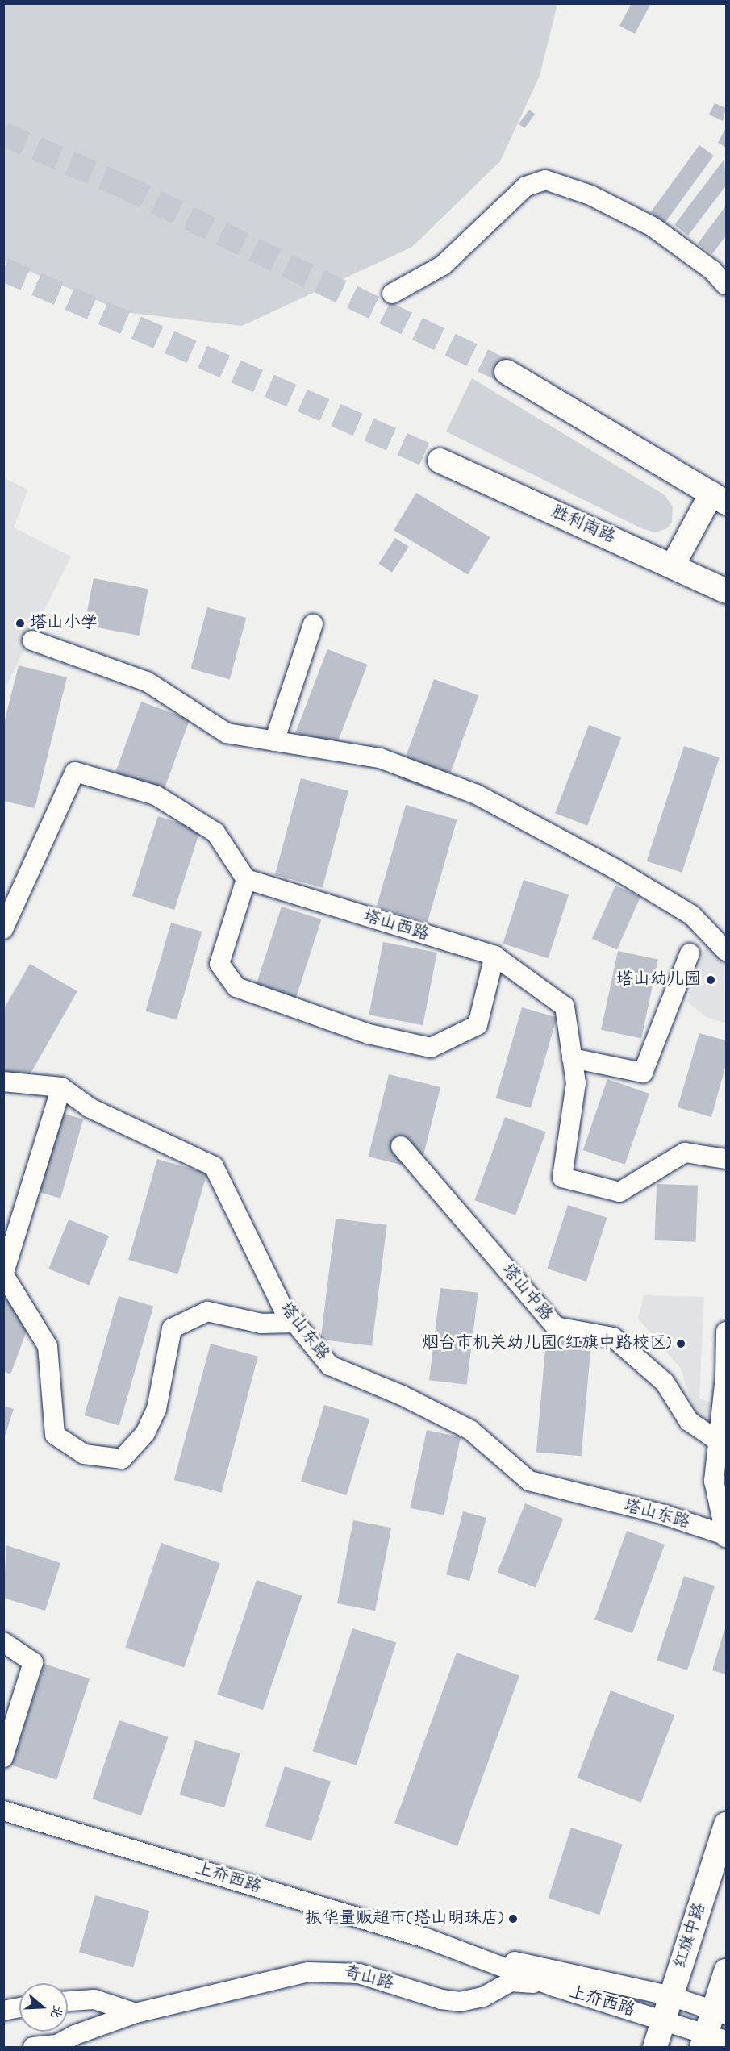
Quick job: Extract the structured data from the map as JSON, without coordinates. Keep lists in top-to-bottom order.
{
  "streets": {
    "main road": ["胜利南路", "红旗中路"],
    "street": [
      "塔山西路",
      "塔山中路",
      "塔山东路",
      "上夼西路",
      "奇山路"
    ]
  },
  "crossings": [
    ["上夼西路", "红旗中路"],
    ["上夼西路", "奇山路"]
  ],
  "places": [
    "塔山小学",
    "塔山幼儿园",
    "烟台市机关幼儿园(红旗中路校区)",
    "振华量贩超市(塔山明珠店)"
  ],
  "north": "right"
}
